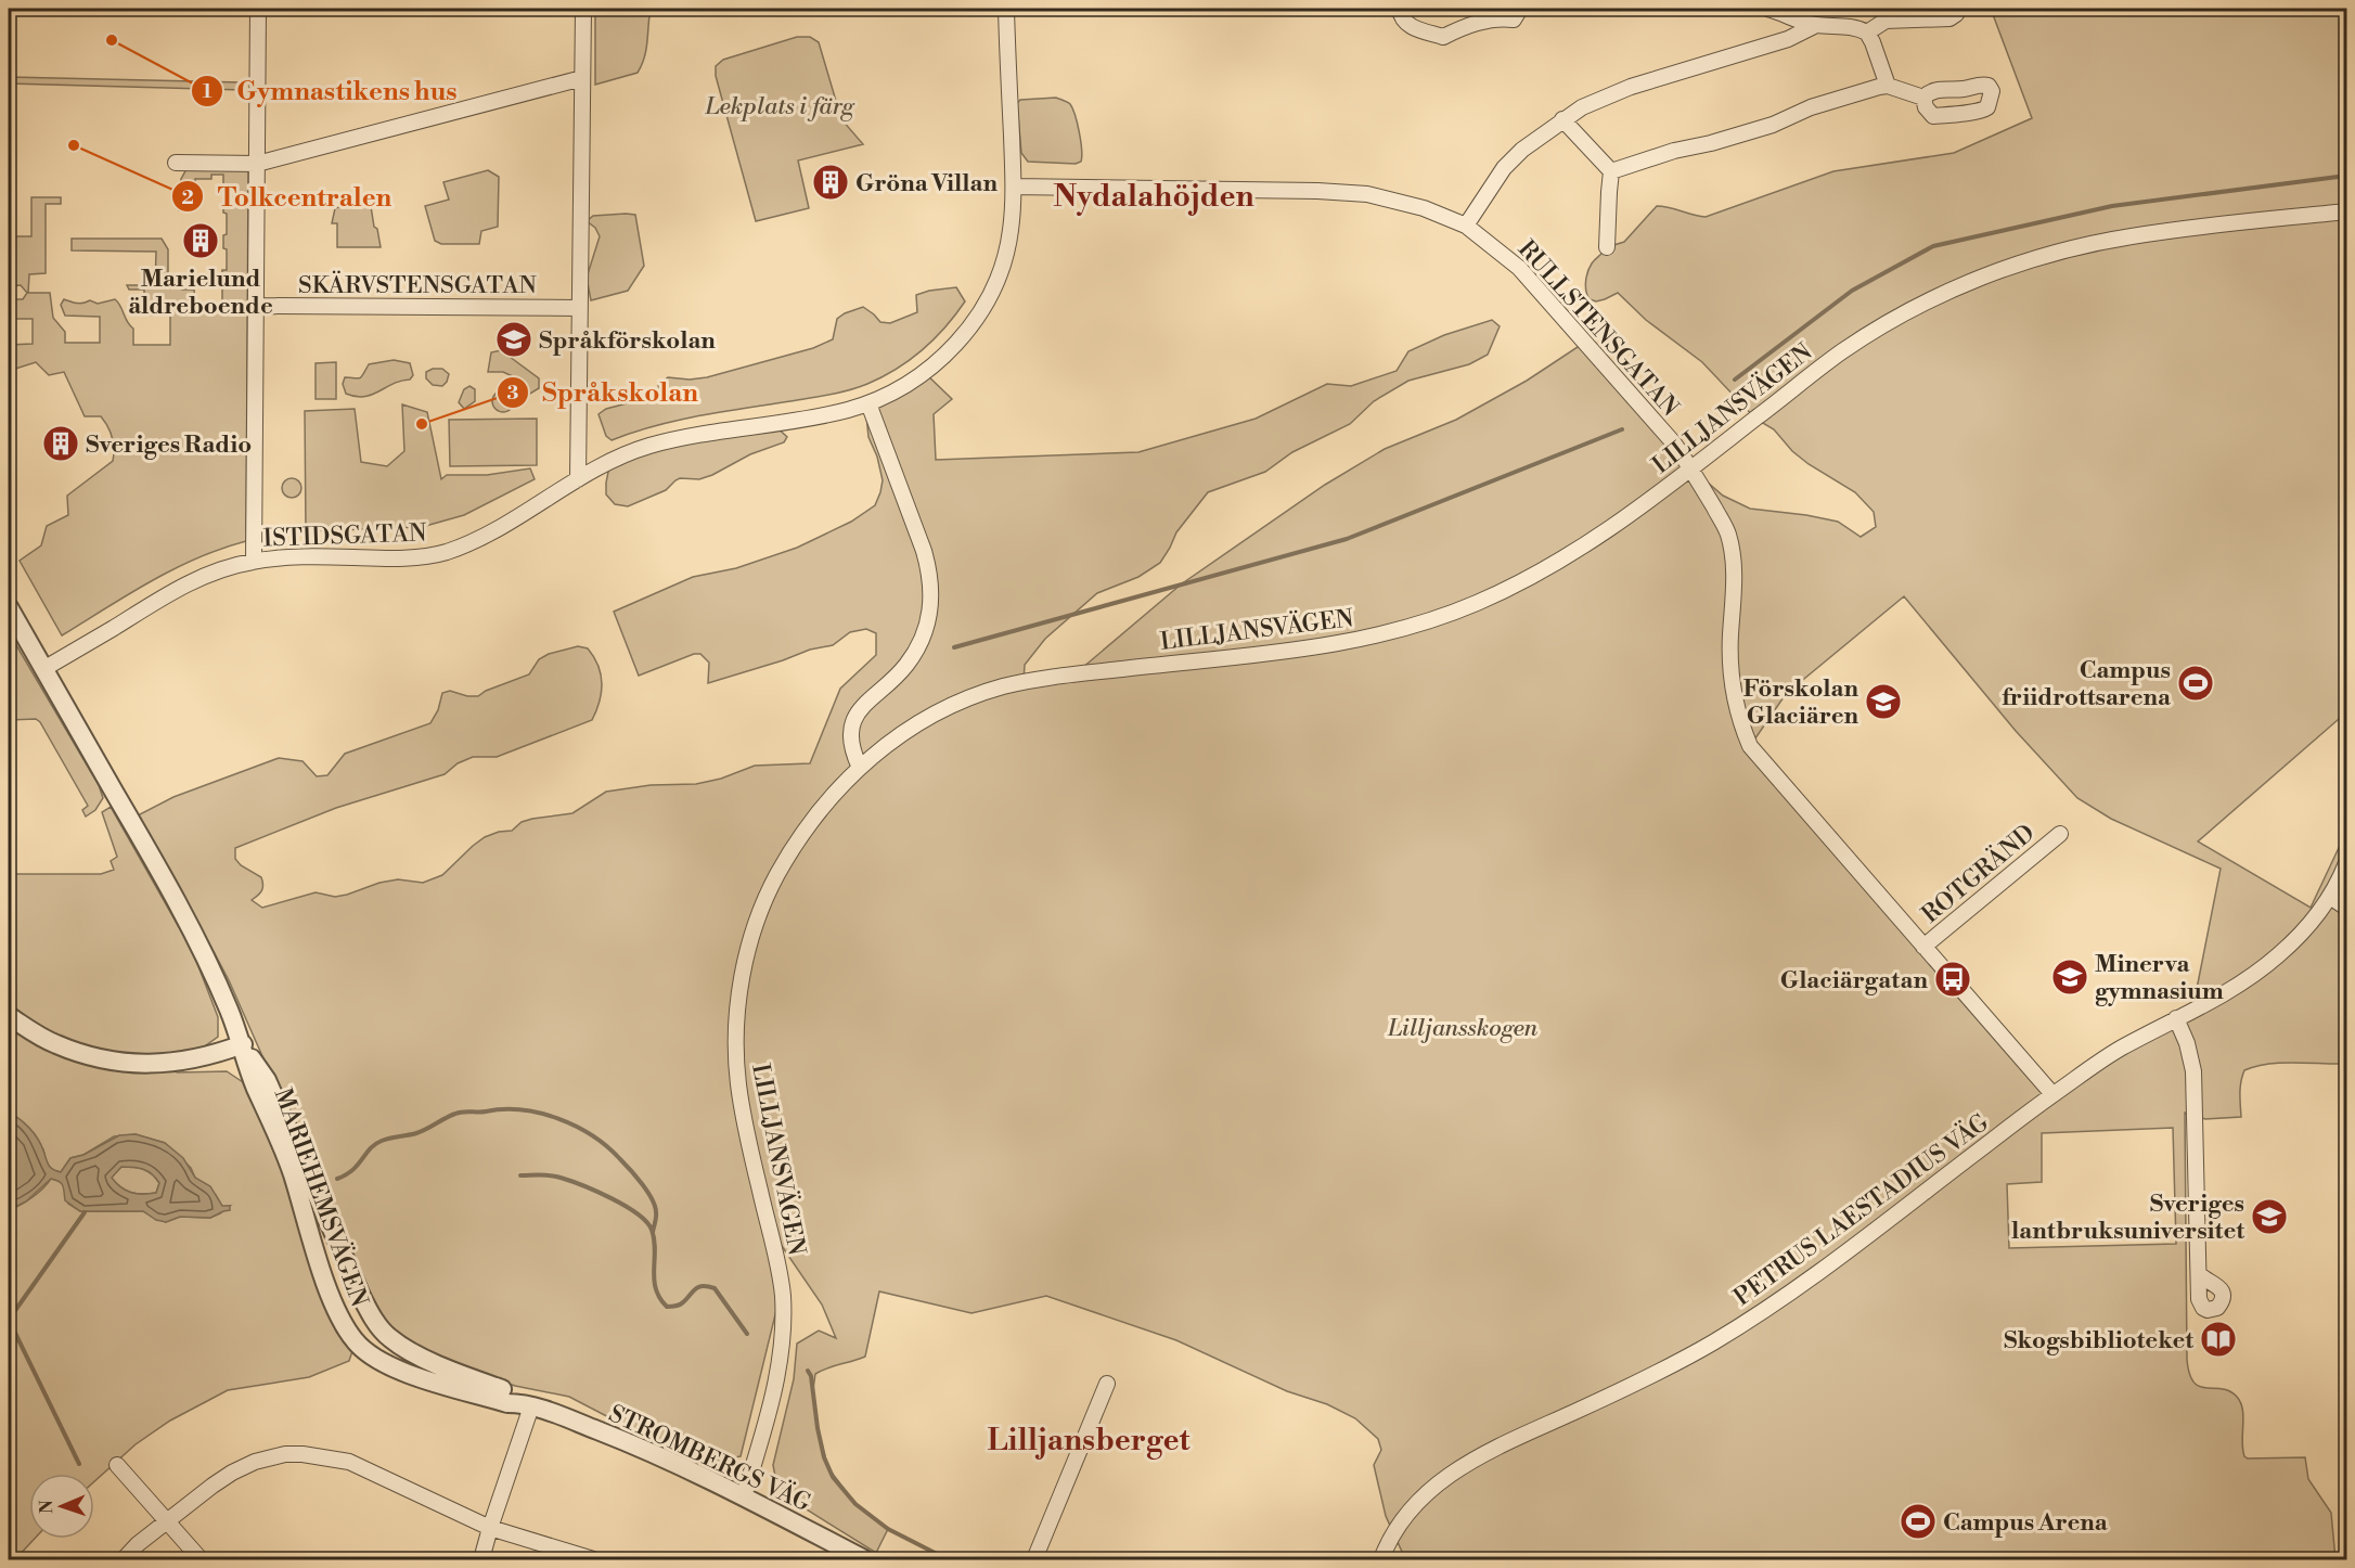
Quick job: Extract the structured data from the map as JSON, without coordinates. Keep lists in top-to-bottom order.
{
  "streets": {
    "street": [
      "SKÄRVSTENSGATAN",
      "RULLSTENSGATAN",
      "LILLJANSVÄGEN",
      "ISTIDSGATAN",
      "ROTGRÄND",
      "MARIEHEMSVÄGEN",
      "PETRUS LAESTADIUS VÄG",
      "STROMBERGS VÄG"
    ]
  },
  "crossings": [
    ["RULLSTENSGATAN", "LILLJANSVÄGEN"],
    ["RULLSTENSGATAN", "ISTIDSGATAN"],
    ["LILLJANSVÄGEN", "STROMBERGS VÄG"],
    ["ISTIDSGATAN", "MARIEHEMSVÄGEN"],
    ["MARIEHEMSVÄGEN", "STROMBERGS VÄG"]
  ],
  "districts": ["Nydalahöjden", "Lilljansberget"],
  "parks": ["Lekplats i färg", "Lilljansskogen"],
  "places": {
    "other": ["Gymnastikens hus", "Tolkcentralen", "Språkskolan"],
    "building": ["Gröna Villan", "Marielund äldreboende", "Sveriges Radio"],
    "school or university": [
      "Språkförskolan",
      "Förskolan Glaciären",
      "Minerva gymnasium",
      "Sveriges lantbruksuniversitet"
    ],
    "sports": ["Campus friidrottsarena", "Campus Arena"],
    "bus stop": ["Glaciärgatan"],
    "library": ["Skogsbiblioteket"]
  },
  "north": "left"
}
